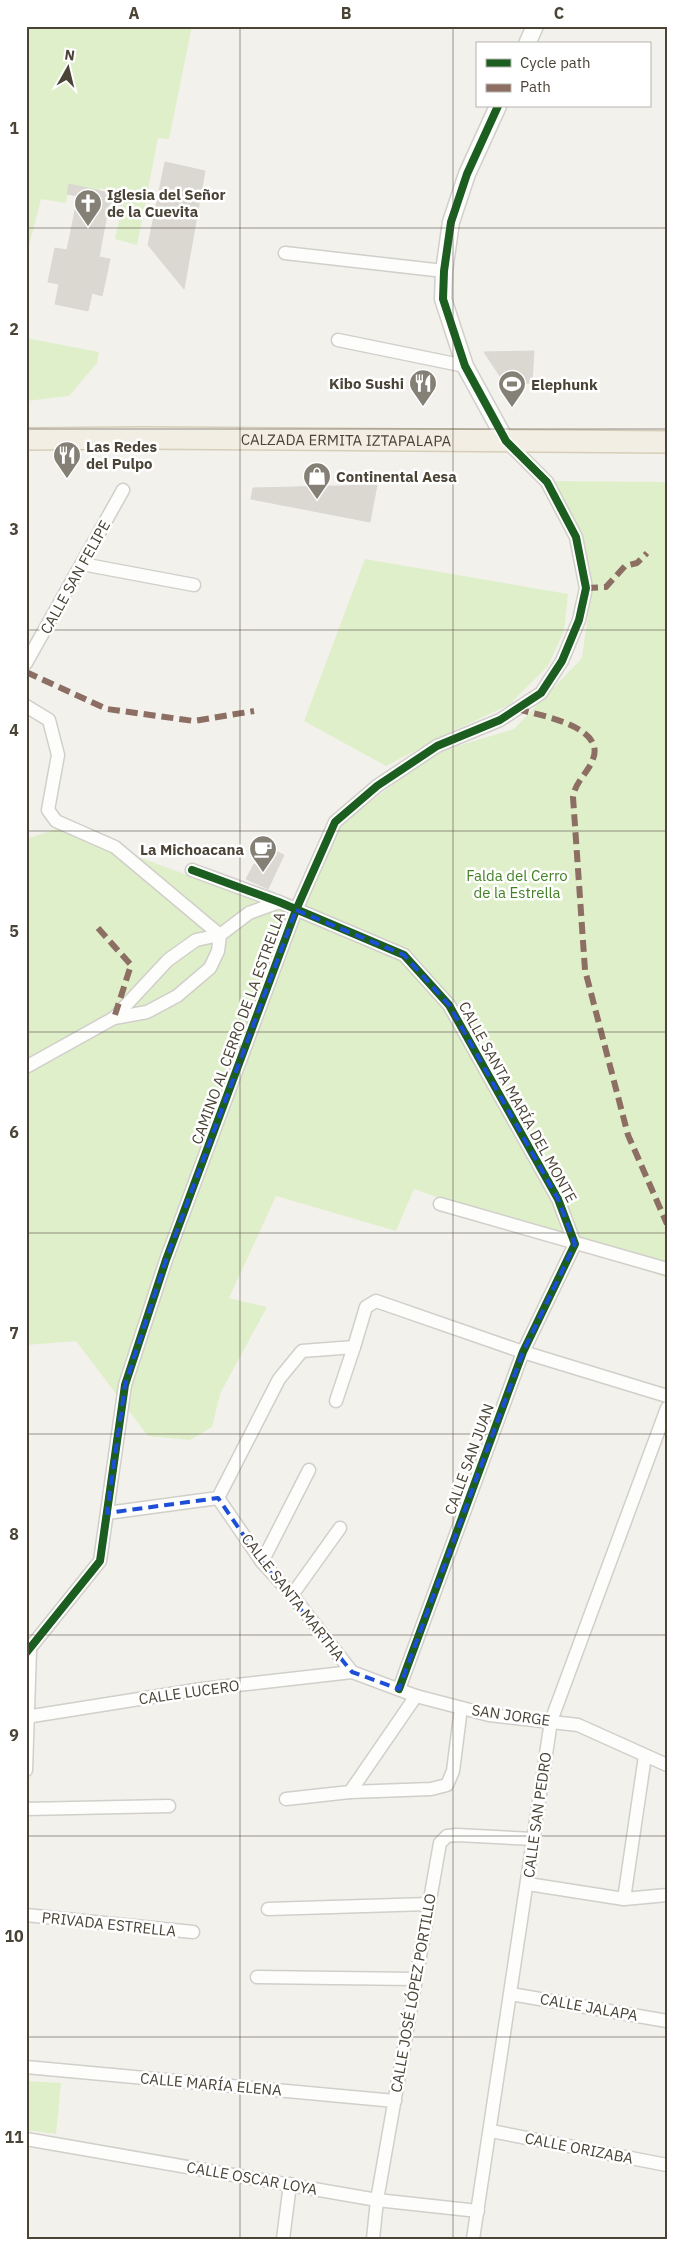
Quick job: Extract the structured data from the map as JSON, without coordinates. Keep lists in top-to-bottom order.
{
  "streets": {
    "main road": ["CALZADA ERMITA IZTAPALAPA"],
    "street": [
      "CALLE SAN FELIPE",
      "CAMINO AL CERRO DE LA ESTRELLA",
      "CALLE SANTA MARÍA DEL MONTE",
      "CALLE SAN JUAN",
      "CALLE SANTA MARTHA",
      "CALLE LUCERO",
      "SAN JORGE",
      "CALLE SAN PEDRO",
      "PRIVADA ESTRELLA",
      "CALLE JOSÉ LÓPEZ PORTILLO",
      "CALLE JALAPA",
      "CALLE MARÍA ELENA",
      "CALLE ORIZABA",
      "CALLE OSCAR LOYA"
    ]
  },
  "crossings": [
    ["CALZADA ERMITA IZTAPALAPA", "CAMINO AL CERRO DE LA ESTRELLA"],
    ["CAMINO AL CERRO DE LA ESTRELLA", "CALLE SANTA MARÍA DEL MONTE"],
    ["CALLE SANTA MARÍA DEL MONTE", "CALLE SAN JUAN"],
    ["CALLE SAN JUAN", "SAN JORGE"],
    ["CALLE SANTA MARTHA", "CALLE LUCERO"],
    ["CALLE SANTA MARTHA", "SAN JORGE"],
    ["CALLE LUCERO", "SAN JORGE"],
    ["SAN JORGE", "CALLE SAN PEDRO"],
    ["CALLE SAN PEDRO", "CALLE JOSÉ LÓPEZ PORTILLO"],
    ["CALLE SAN PEDRO", "CALLE JALAPA"],
    ["CALLE SAN PEDRO", "CALLE ORIZABA"],
    ["CALLE SAN PEDRO", "CALLE OSCAR LOYA"],
    ["CALLE JOSÉ LÓPEZ PORTILLO", "CALLE MARÍA ELENA"],
    ["CALLE JOSÉ LÓPEZ PORTILLO", "CALLE OSCAR LOYA"]
  ],
  "parks": ["Falda del Cerro de la Estrella"],
  "places": {
    "church": ["Iglesia del Señor de la Cuevita"],
    "restaurant": ["Kibo Sushi", "Las Redes del Pulpo"],
    "sports": ["Elephunk"],
    "shop": ["Continental Aesa"],
    "cafe": ["La Michoacana"]
  },
  "legend": ["Cycle path", "Path"],
  "north": "top",
  "grid": {
    "columns": ["A", "B", "C"],
    "rows": [
      "1",
      "2",
      "3",
      "4",
      "5",
      "6",
      "7",
      "8",
      "9",
      "10",
      "11"
    ]
  }
}
